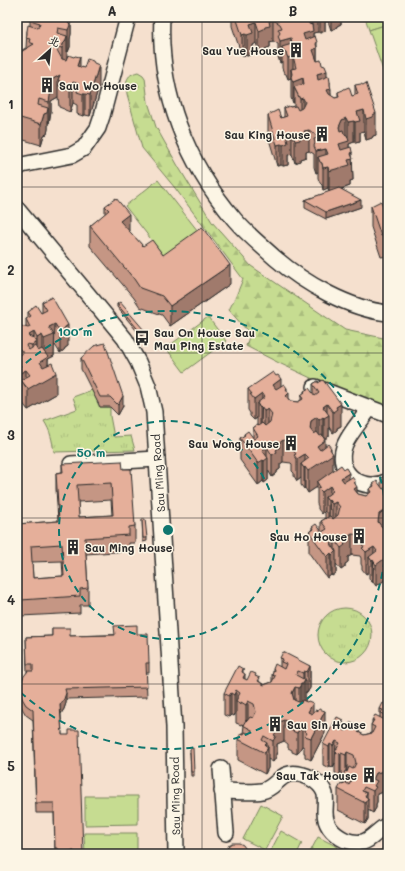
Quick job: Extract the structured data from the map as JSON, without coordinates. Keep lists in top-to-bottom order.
{
  "streets": {
    "street": ["Sau Ming Road"]
  },
  "places": {
    "building": [
      "Sau Yue House",
      "Sau Wo House",
      "Sau King House",
      "Sau Wong House",
      "Sau Ho House",
      "Sau Ming House",
      "Sau Sin House",
      "Sau Tak House"
    ],
    "bus stop": ["Sau On House Sau Mau Ping Estate"]
  },
  "north": "top right",
  "grid": {
    "columns": ["A", "B"],
    "rows": [
      "1",
      "2",
      "3",
      "4",
      "5"
    ]
  },
  "rings": ["100 m", "50 m"]
}
